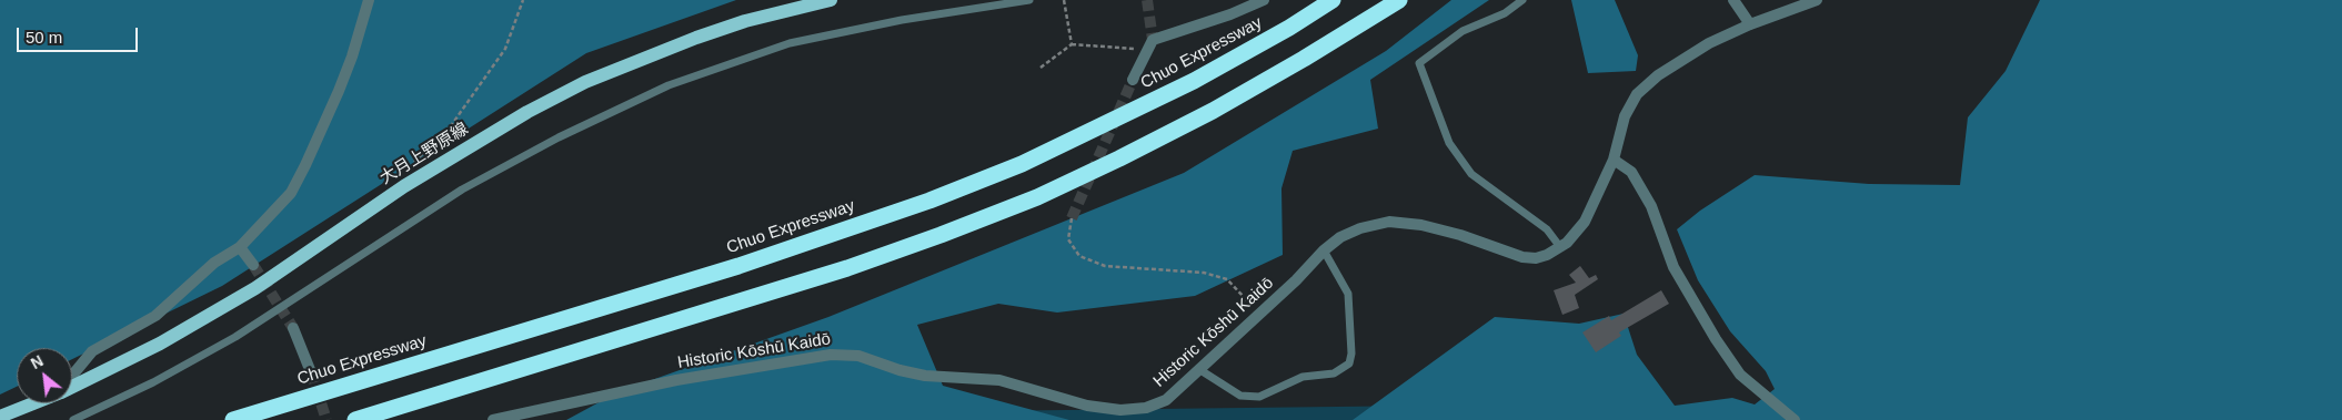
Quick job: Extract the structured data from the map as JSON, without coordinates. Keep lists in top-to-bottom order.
{
  "streets": {
    "highway": ["Chuo Expressway"],
    "main road": ["大月上野原線"],
    "street": ["Historic Kōshū Kaidō"]
  },
  "scale_bar": "50 m",
  "north": "top left"
}
